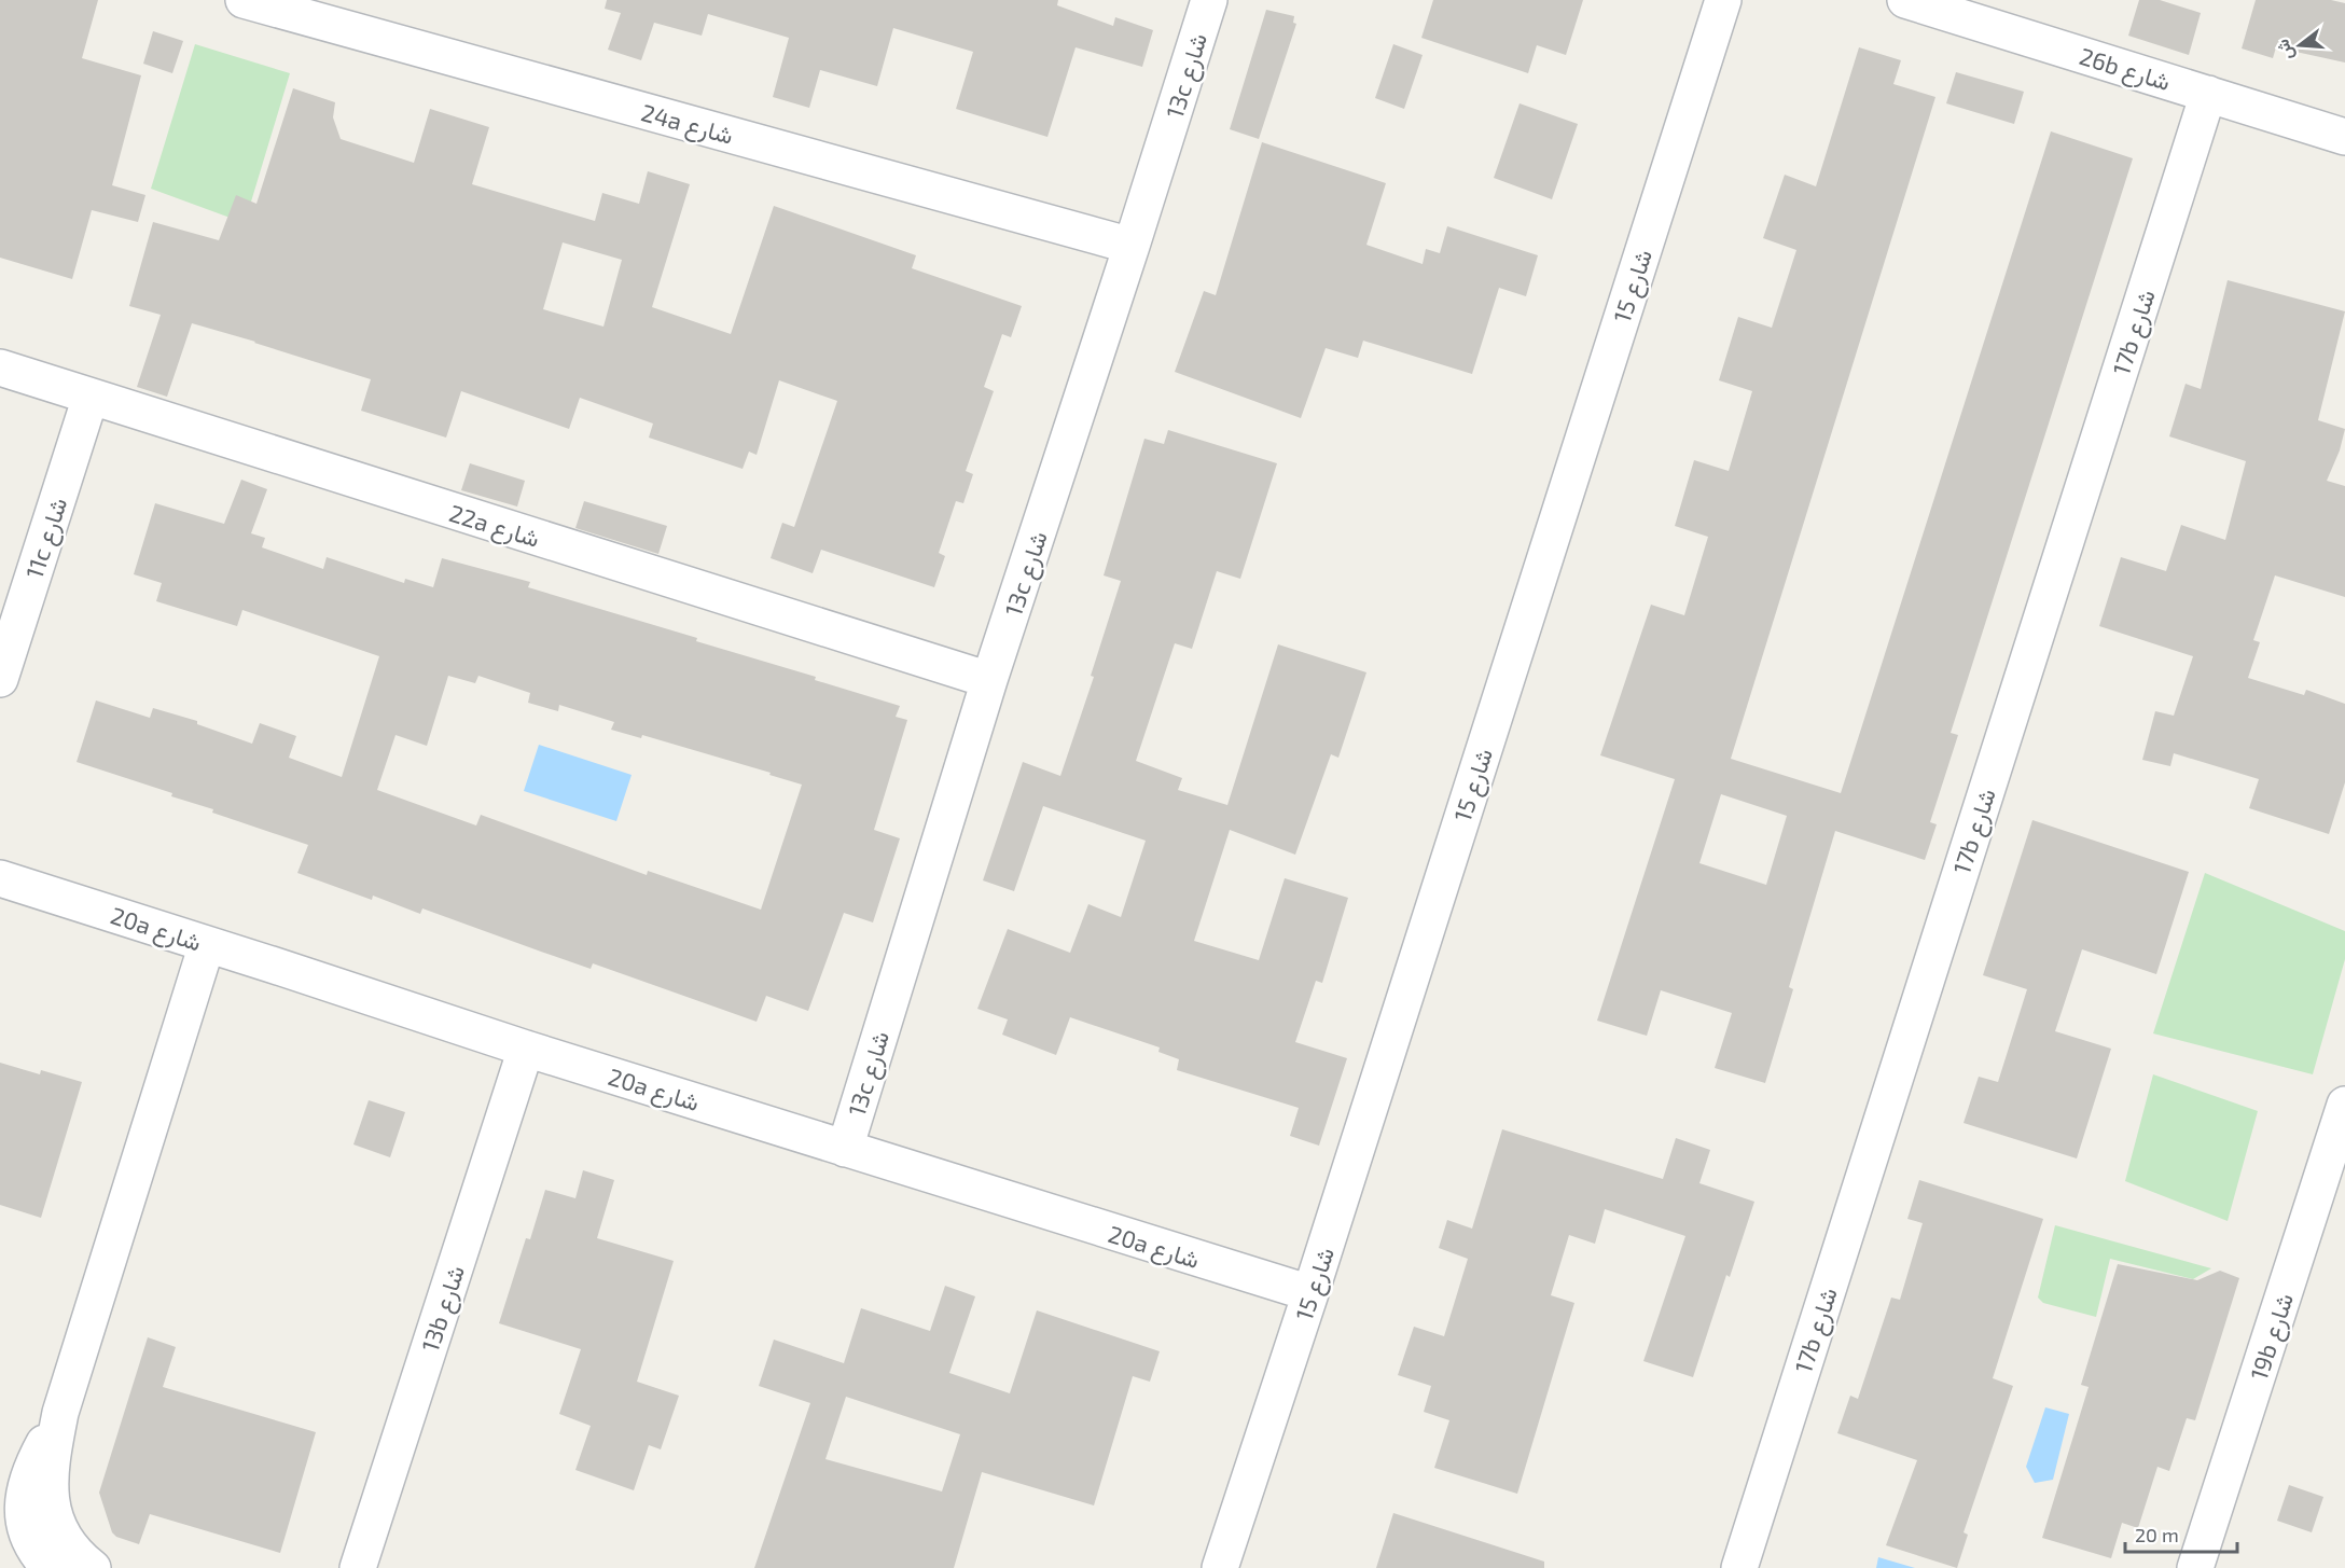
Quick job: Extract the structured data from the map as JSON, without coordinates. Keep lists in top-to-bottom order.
{
  "streets": {
    "street": [
      "26b شارع",
      "13c شارع",
      "24a شارع",
      "شارع 15",
      "17b شارع",
      "22a شارع",
      "11c شارع",
      "20a شارع",
      "13b شارع",
      "19b شارع"
    ]
  },
  "crossings": [
    ["26b شارع", "17b شارع"],
    ["13c شارع", "24a شارع"],
    ["13c شارع", "22a شارع"],
    ["13c شارع", "20a شارع"],
    ["شارع 15", "20a شارع"],
    ["22a شارع", "11c شارع"],
    ["20a شارع", "13b شارع"]
  ],
  "scale_bar": "20 m",
  "north": "left"
}
